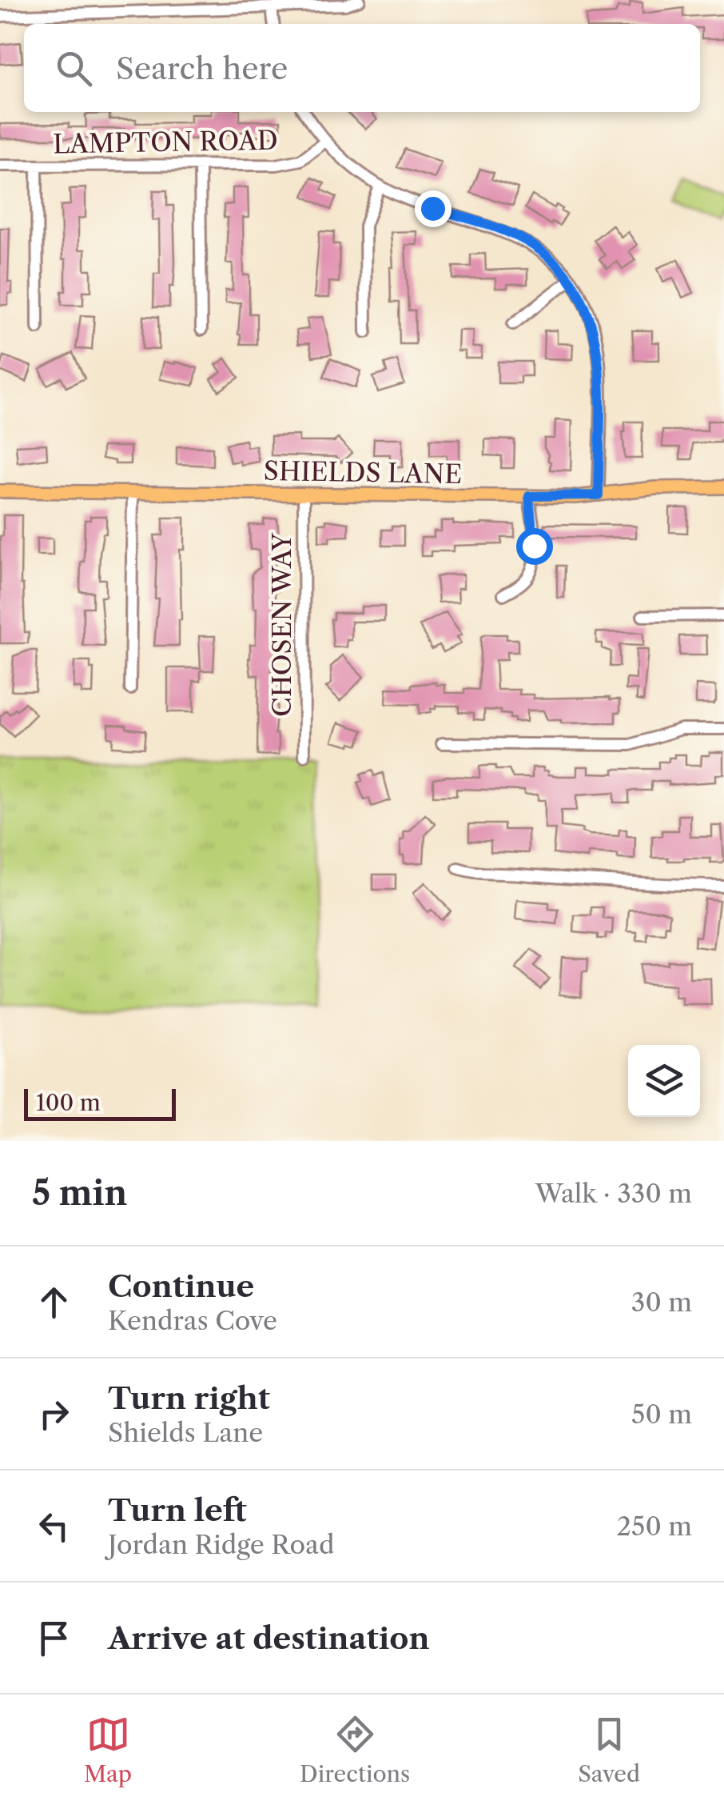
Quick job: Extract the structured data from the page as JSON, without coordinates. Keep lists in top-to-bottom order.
{
  "streets": {
    "main road": ["SHIELDS LANE"],
    "street": ["LAMPTON ROAD", "CHOSEN WAY"]
  },
  "crossings": [
    ["SHIELDS LANE", "CHOSEN WAY"]
  ],
  "scale_bar": "100 m",
  "page": {
    "search": "Search here",
    "scale": "100 m",
    "heading": ["5 min", "Walk · 330 m"],
    "list": [
      ["Continue", "Kendras Cove", "30 m"],
      ["Turn right", "Shields Lane", "50 m"],
      ["Turn left", "Jordan Ridge Road", "250 m"],
      "Arrive at destination"
    ],
    "nav": ["Map", "Directions", "Saved"]
  }
}
